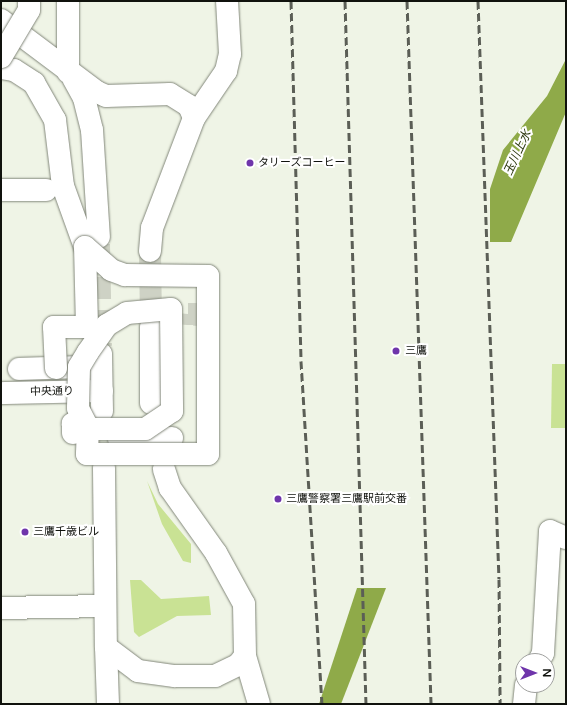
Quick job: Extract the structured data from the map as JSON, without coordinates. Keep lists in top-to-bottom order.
{
  "streets": {
    "street": ["中央通り"]
  },
  "water": ["玉川上水"],
  "places": [
    "タリーズコーヒー",
    "三鷹",
    "三鷹警察署三鷹駅前交番",
    "三鷹千歳ビル"
  ],
  "north": "right"
}
